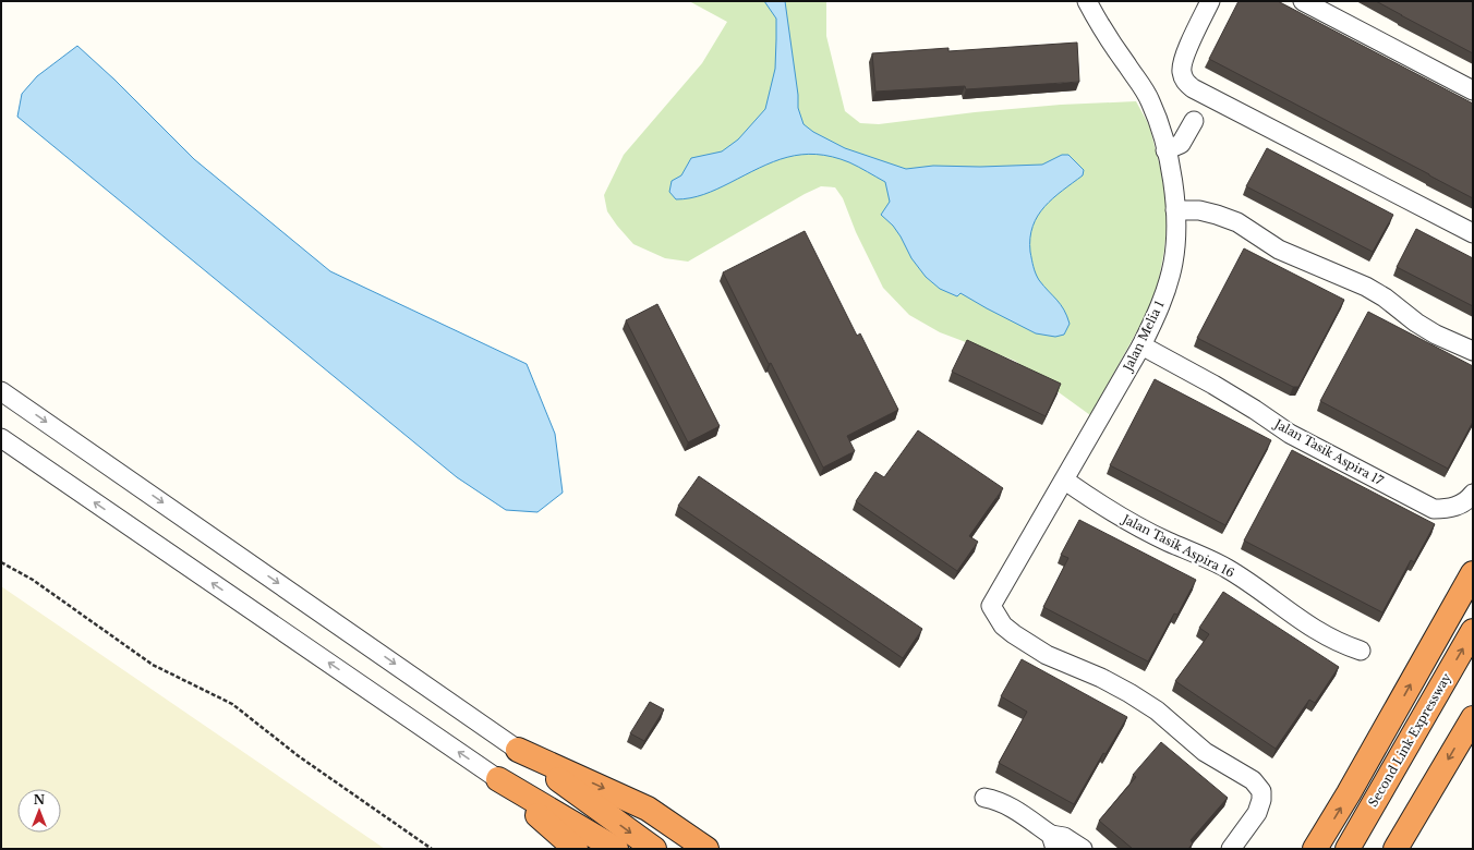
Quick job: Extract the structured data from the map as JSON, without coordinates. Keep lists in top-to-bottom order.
{
  "streets": {
    "highway": ["Second Link Expressway"],
    "street": ["Jalan Melia 1", "Jalan Tasik Aspira 17", "Jalan Tasik Aspira 16"]
  },
  "crossings": [
    ["Jalan Melia 1", "Jalan Tasik Aspira 17"],
    ["Jalan Melia 1", "Jalan Tasik Aspira 16"]
  ],
  "north": "top"
}
